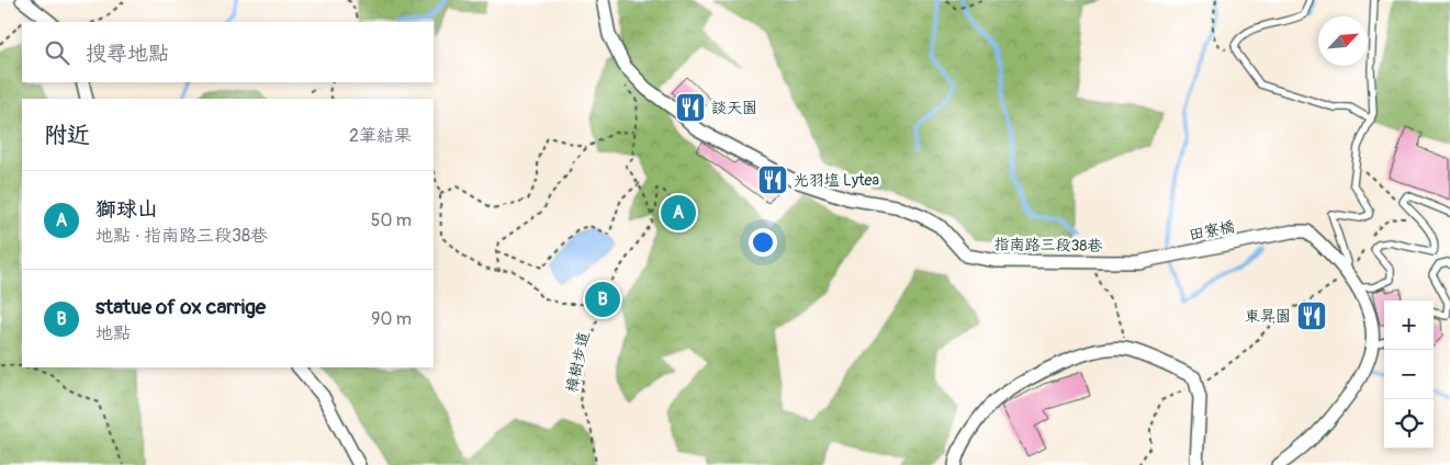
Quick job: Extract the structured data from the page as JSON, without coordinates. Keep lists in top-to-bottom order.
{
  "streets": {
    "street": ["田寮橋", "指南路三段38巷"],
    "path": ["樟樹步道"]
  },
  "crossings": [
    ["田寮橋", "指南路三段38巷"]
  ],
  "places": {
    "restaurant": ["談天園", "光羽塩 Lytea", "東昇園"]
  },
  "north": "top right",
  "page": {
    "search": "搜尋地點",
    "heading": ["附近", "2筆結果"],
    "list": [
      {
        "mark": "A",
        "name": "獅球山",
        "note": "地點 · 指南路三段38巷",
        "value": "50 m"
      },
      {
        "mark": "B",
        "name": "statue of ox carrige",
        "note": "地點",
        "value": "90 m"
      }
    ],
    "pins": ["A", "B"],
    "map_buttons": ["+", "−"]
  }
}
